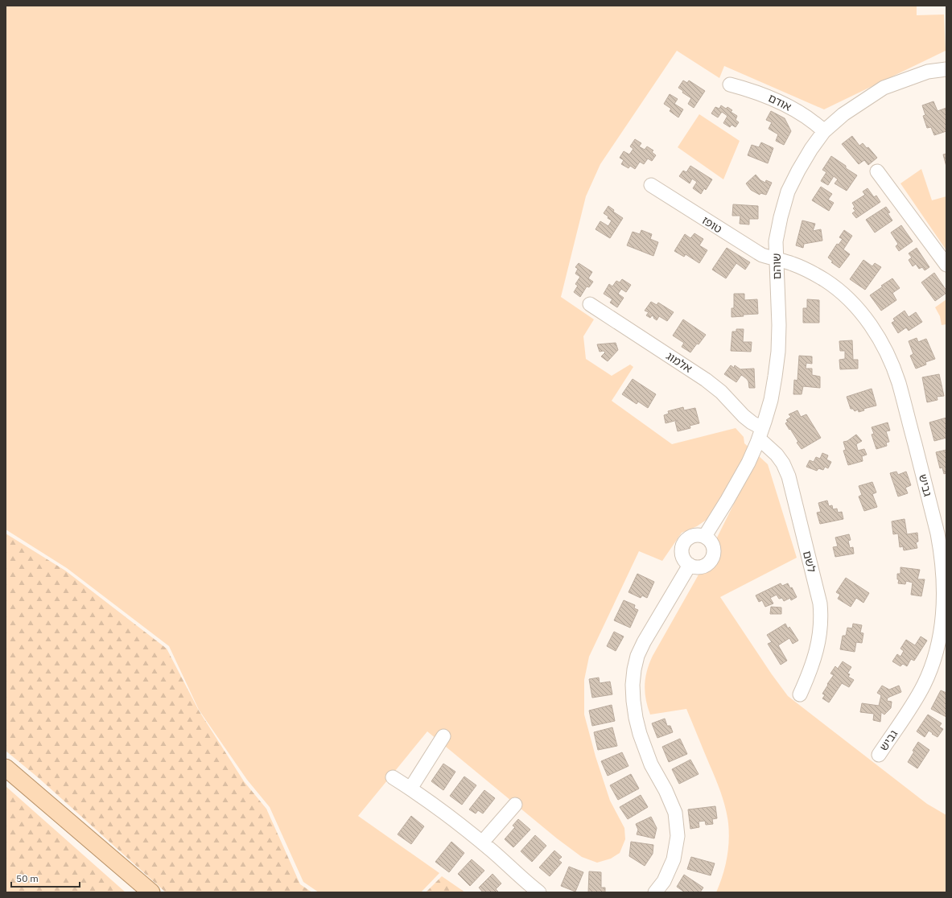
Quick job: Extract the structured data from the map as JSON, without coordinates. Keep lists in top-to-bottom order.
{
  "streets": {
    "street": [
      "אודם",
      "טופז",
      "שוהם",
      "אלמוג",
      "גביש",
      "לשם"
    ]
  },
  "crossings": [
    ["אודם", "שוהם"],
    ["טופז", "שוהם"],
    ["טופז", "גביש"],
    ["שוהם", "אלמוג"],
    ["שוהם", "גביש"],
    ["שוהם", "לשם"],
    ["אלמוג", "לשם"]
  ],
  "scale_bar": "50 m"
}
